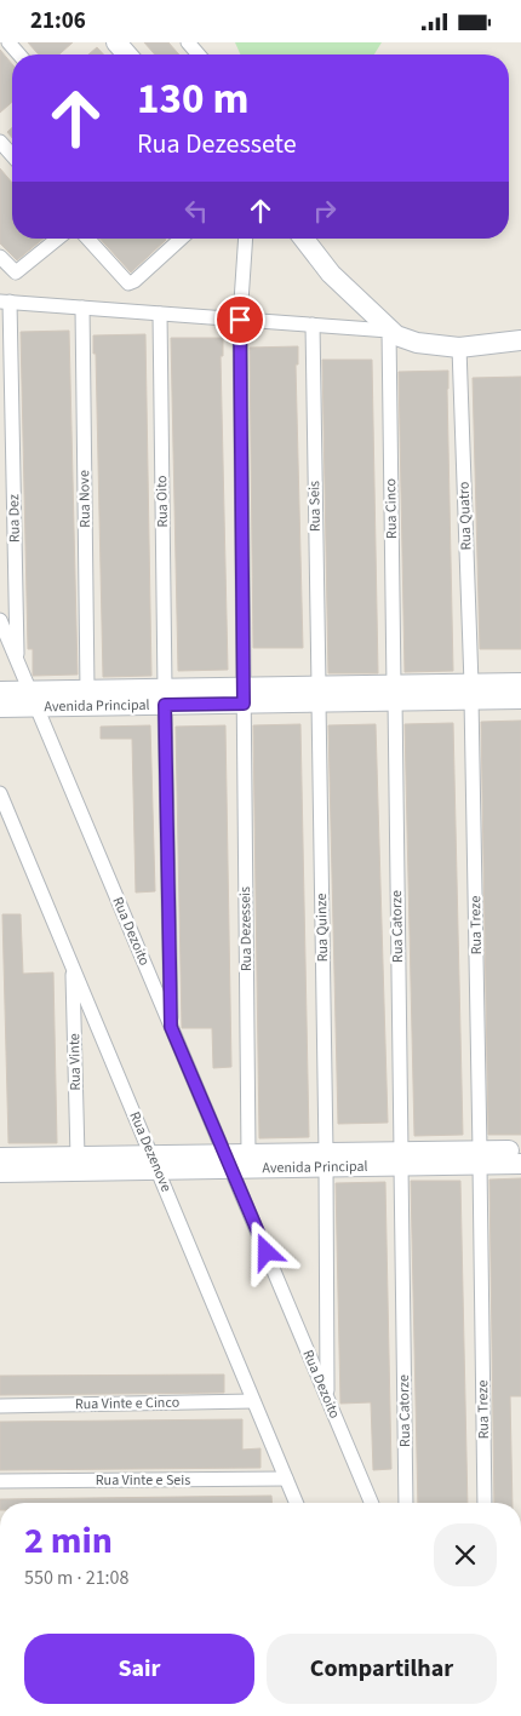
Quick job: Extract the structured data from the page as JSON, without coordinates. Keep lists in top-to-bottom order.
{
  "streets": {
    "street": [
      "Rua Nove",
      "Rua Oito",
      "Rua Seis",
      "Rua Cinco",
      "Rua Quatro",
      "Rua Dez",
      "Avenida Principal",
      "Rua Treze",
      "Rua Catorze",
      "Rua Quinze",
      "Rua Dezesseis",
      "Rua Dezoito",
      "Rua Vinte",
      "Rua Dezenove",
      "Rua Vinte e Cinco",
      "Rua Vinte e Seis"
    ]
  },
  "crossings": [
    ["Rua Nove", "Avenida Principal"],
    ["Rua Oito", "Avenida Principal"],
    ["Rua Oito", "Rua Dezoito"],
    ["Rua Seis", "Avenida Principal"],
    ["Rua Seis", "Rua Quinze"],
    ["Rua Cinco", "Avenida Principal"],
    ["Rua Cinco", "Rua Catorze"],
    ["Rua Quatro", "Avenida Principal"],
    ["Rua Quatro", "Rua Treze"],
    ["Rua Dez", "Rua Dezoito"],
    ["Avenida Principal", "Rua Treze"],
    ["Avenida Principal", "Rua Catorze"],
    ["Avenida Principal", "Rua Quinze"],
    ["Avenida Principal", "Rua Dezesseis"],
    ["Avenida Principal", "Rua Dezoito"],
    ["Avenida Principal", "Rua Vinte"],
    ["Avenida Principal", "Rua Dezenove"],
    ["Rua Quinze", "Rua Dezoito"],
    ["Rua Vinte", "Rua Dezenove"],
    ["Rua Dezenove", "Rua Vinte e Cinco"],
    ["Rua Dezenove", "Rua Vinte e Seis"]
  ],
  "page": {
    "status": "21:06",
    "turn": ["130 m", "Rua Dezessete"],
    "heading": ["2 min", "550 m · 21:08"],
    "buttons": ["Sair", "Compartilhar"]
  }
}
